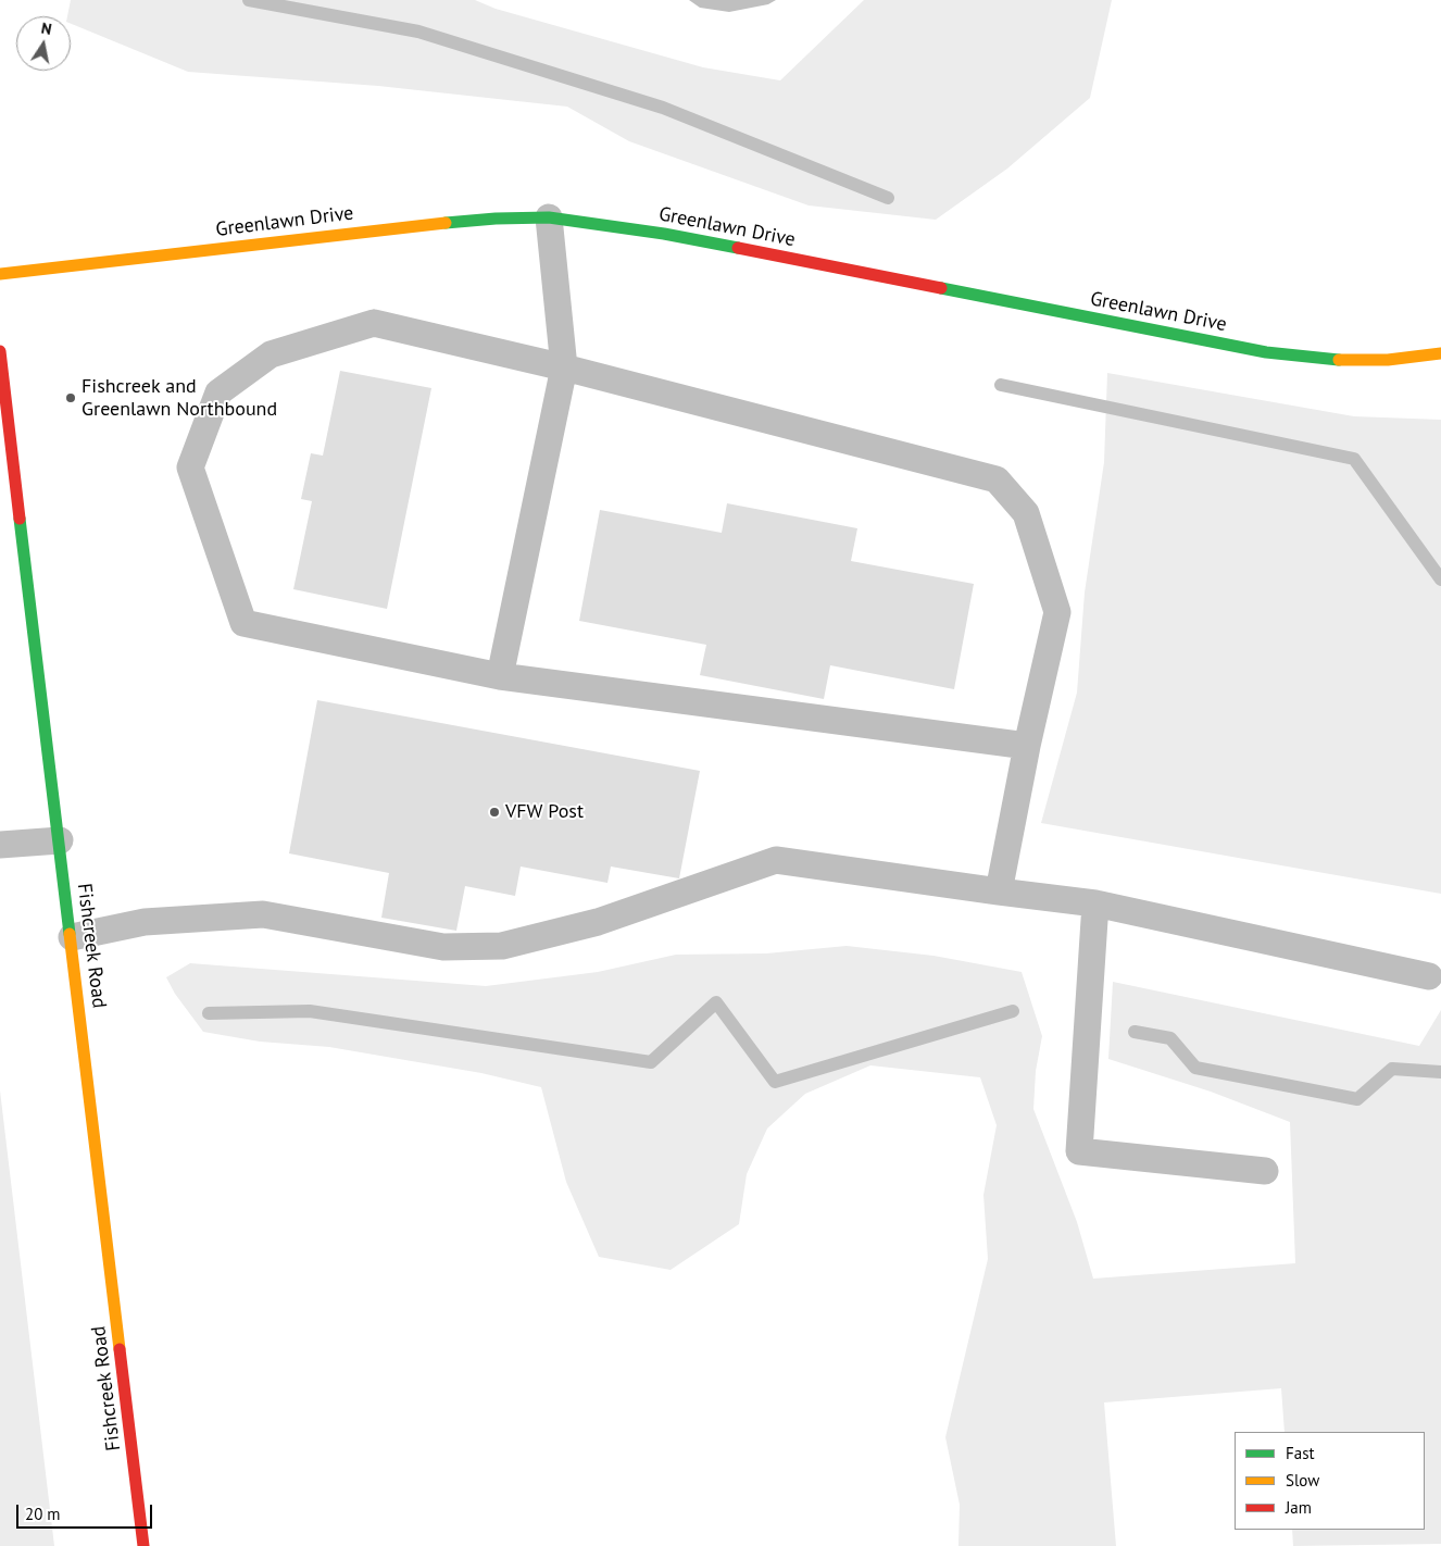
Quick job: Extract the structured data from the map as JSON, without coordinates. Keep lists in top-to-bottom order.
{
  "streets": {
    "street": ["Greenlawn Drive", "Fishcreek Road"]
  },
  "places": ["Fishcreek and Greenlawn Northbound", "VFW Post"],
  "legend": ["Fast", "Slow", "Jam"],
  "scale_bar": "20 m",
  "north": "top"
}
